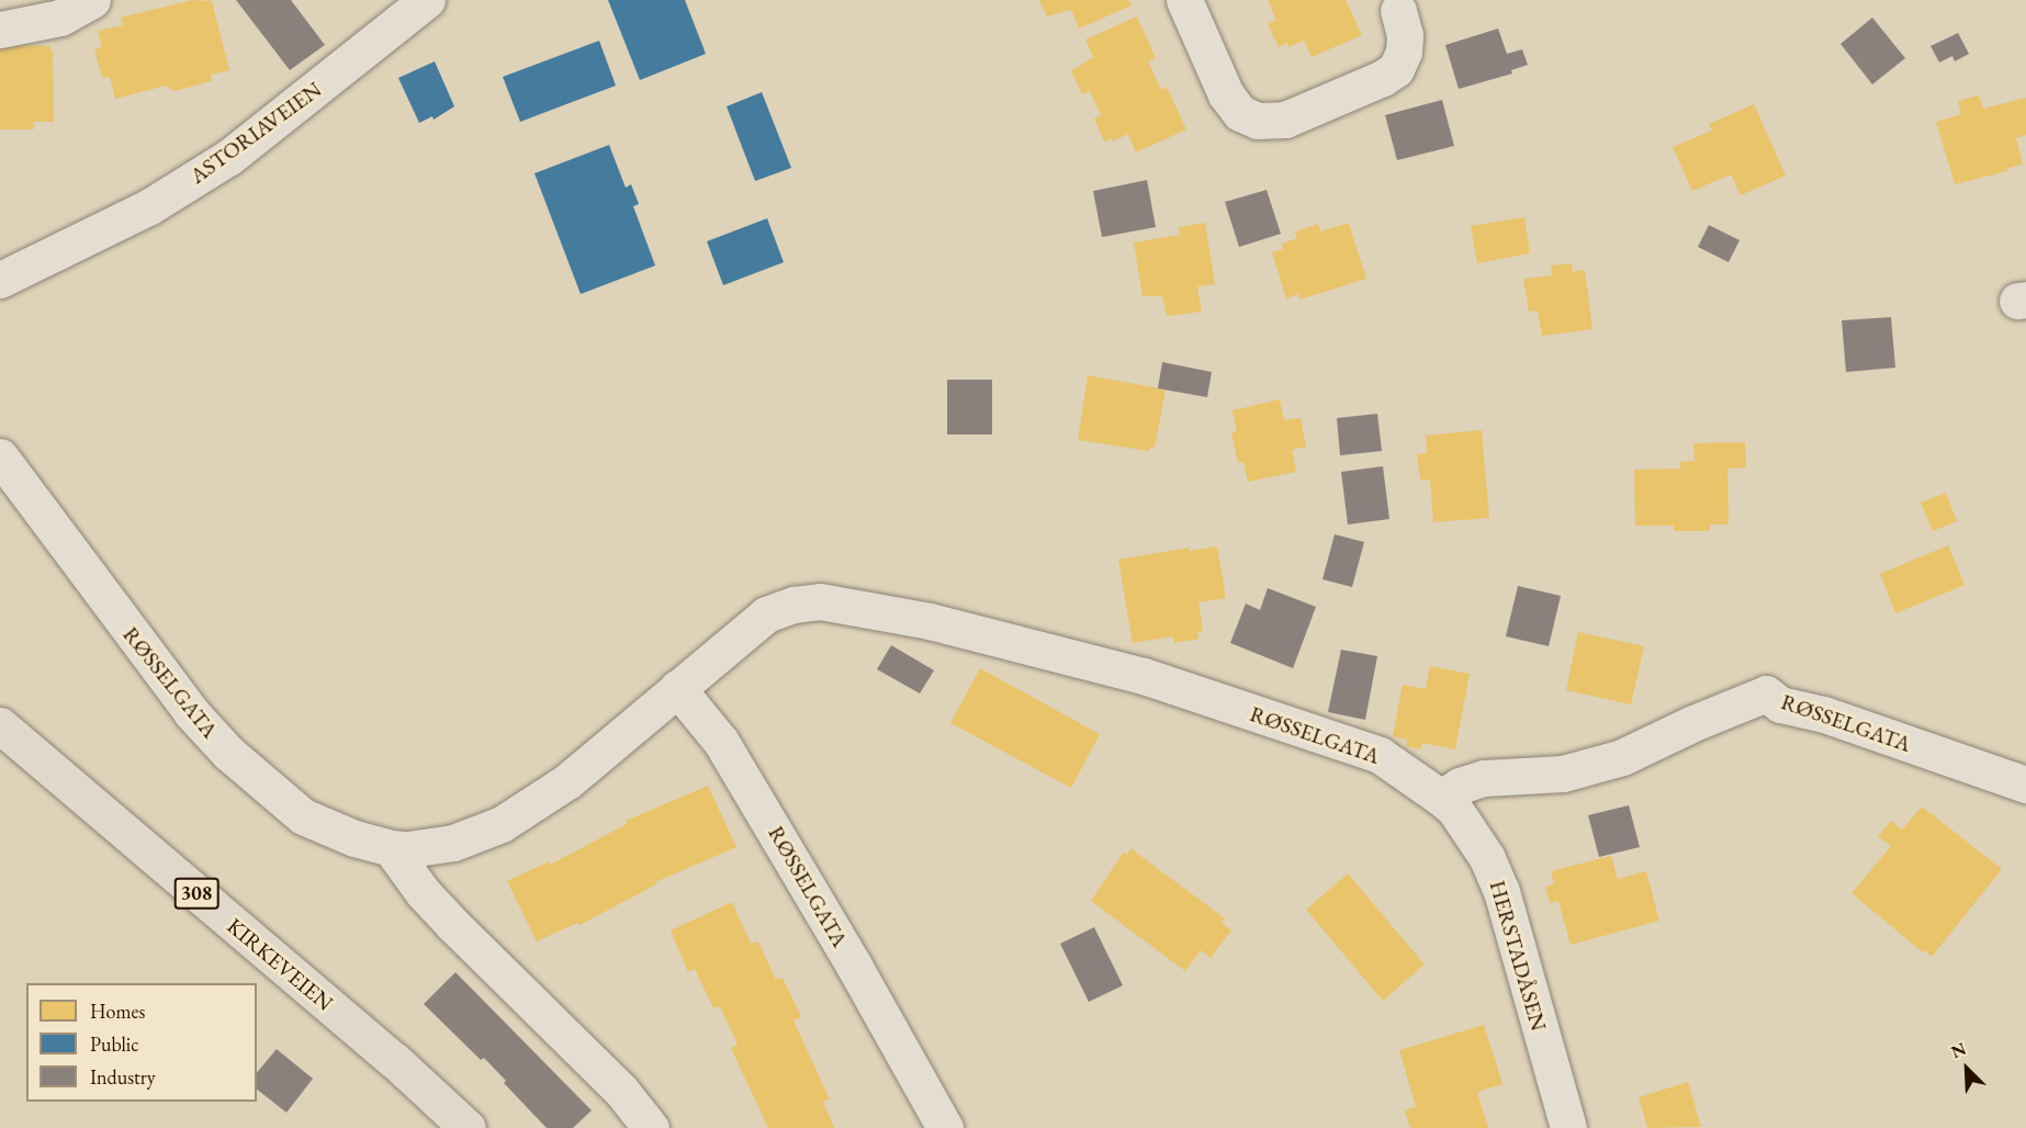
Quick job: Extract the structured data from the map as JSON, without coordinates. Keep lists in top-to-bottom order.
{
  "streets": {
    "main road": ["308", "KIRKEVEIEN"],
    "street": ["ASTORIAVEIEN", "RØSSELGATA", "HERSTADÅSEN"]
  },
  "crossings": [
    ["RØSSELGATA", "HERSTADÅSEN"]
  ],
  "legend": ["Homes", "Public", "Industry"],
  "north": "top left"
}
